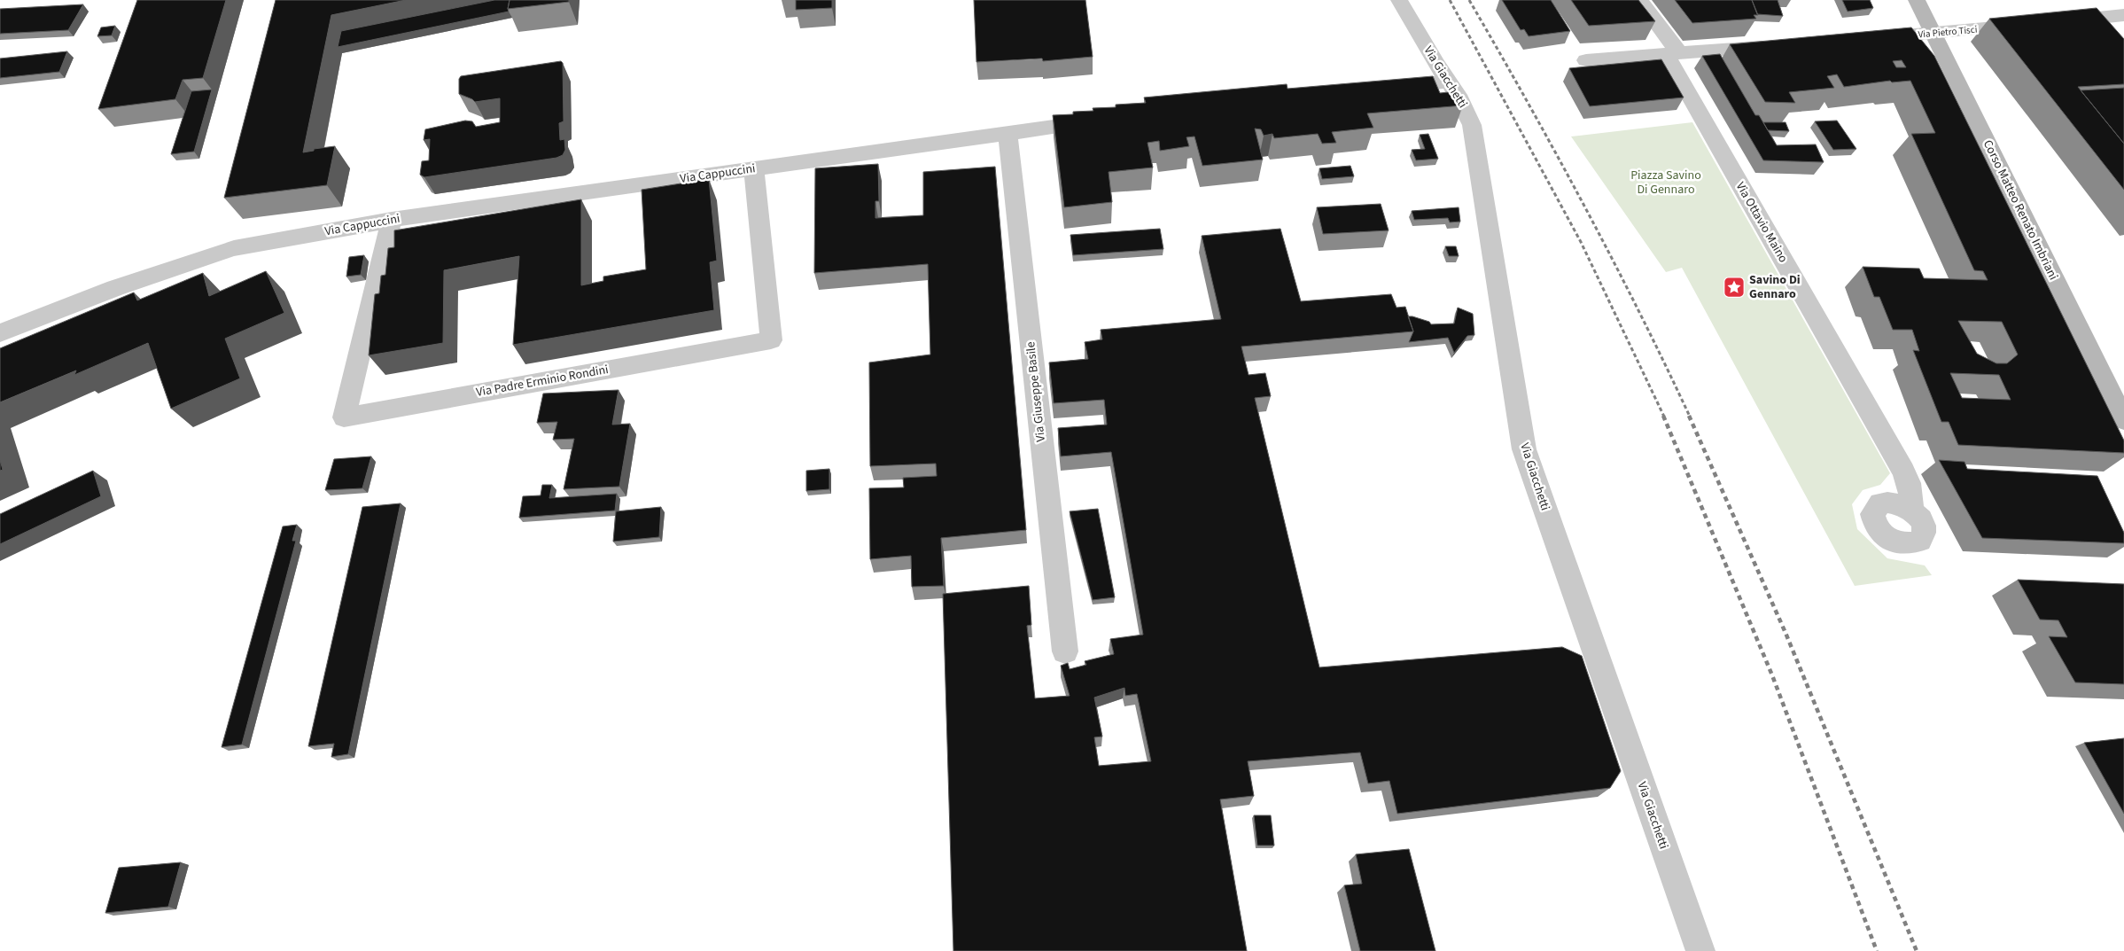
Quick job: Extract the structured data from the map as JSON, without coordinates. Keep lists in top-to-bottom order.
{
  "streets": {
    "street": [
      "Via Pietro Tisci",
      "Via Giacchetti",
      "Via Cappuccini",
      "Corso Matteo Renato Imbriani",
      "Via Ottavio Maino",
      "Via Padre Erminio Rondini",
      "Via Giuseppe Basile"
    ]
  },
  "crossings": [
    ["Via Pietro Tisci", "Corso Matteo Renato Imbriani"],
    ["Via Cappuccini", "Via Padre Erminio Rondini"],
    ["Via Cappuccini", "Via Giuseppe Basile"]
  ],
  "parks": ["Piazza Savino Di Gennaro"],
  "places": {
    "place": ["Savino Di Gennaro"]
  }
}
